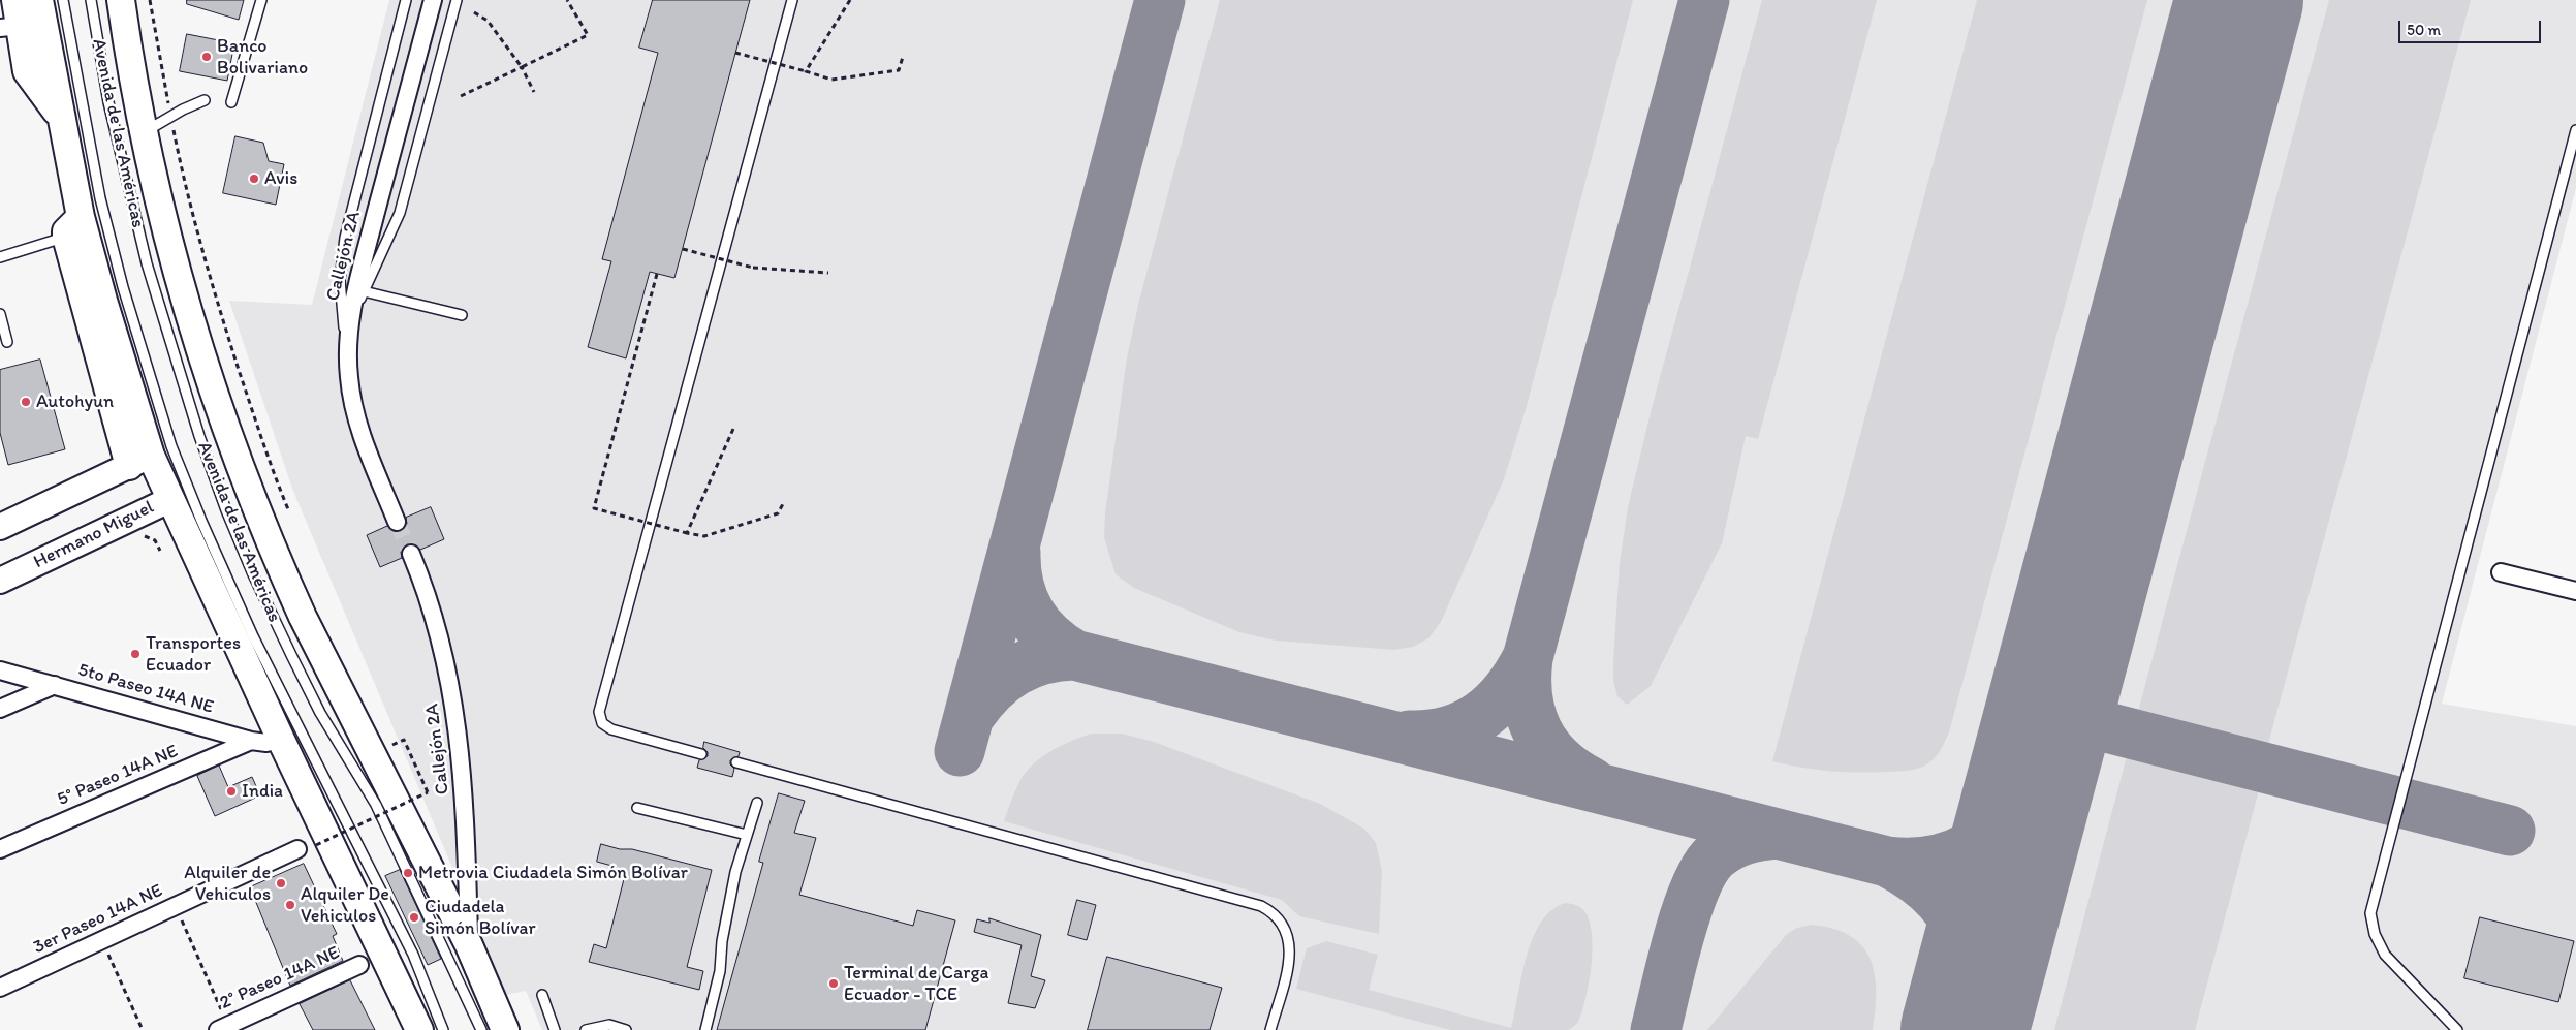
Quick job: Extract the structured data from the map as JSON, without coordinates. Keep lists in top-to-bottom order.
{
  "streets": {
    "main road": ["Avenida de las Américas"],
    "street": [
      "Callejón 2A",
      "Hermano Miguel",
      "5to Paseo 14A NE",
      "5° Paseo 14A NE",
      "3er Paseo 14A NE",
      "2° Paseo 14A NE"
    ]
  },
  "crossings": [
    ["Avenida de las Américas", "Callejón 2A"],
    ["Avenida de las Américas", "Hermano Miguel"],
    ["Avenida de las Américas", "5to Paseo 14A NE"],
    ["5to Paseo 14A NE", "5° Paseo 14A NE"]
  ],
  "places": [
    "Banco Bolivariano",
    "Avis",
    "Autohyun",
    "Transportes Ecuador",
    "India",
    "Metrovia Ciudadela Simón Bolívar",
    "Alquiler de Vehiculos",
    "Alquiler De Vehiculos",
    "Ciudadela Simón Bolívar",
    "Terminal de Carga Ecuador - TCE"
  ],
  "scale_bar": "50 m"
}
